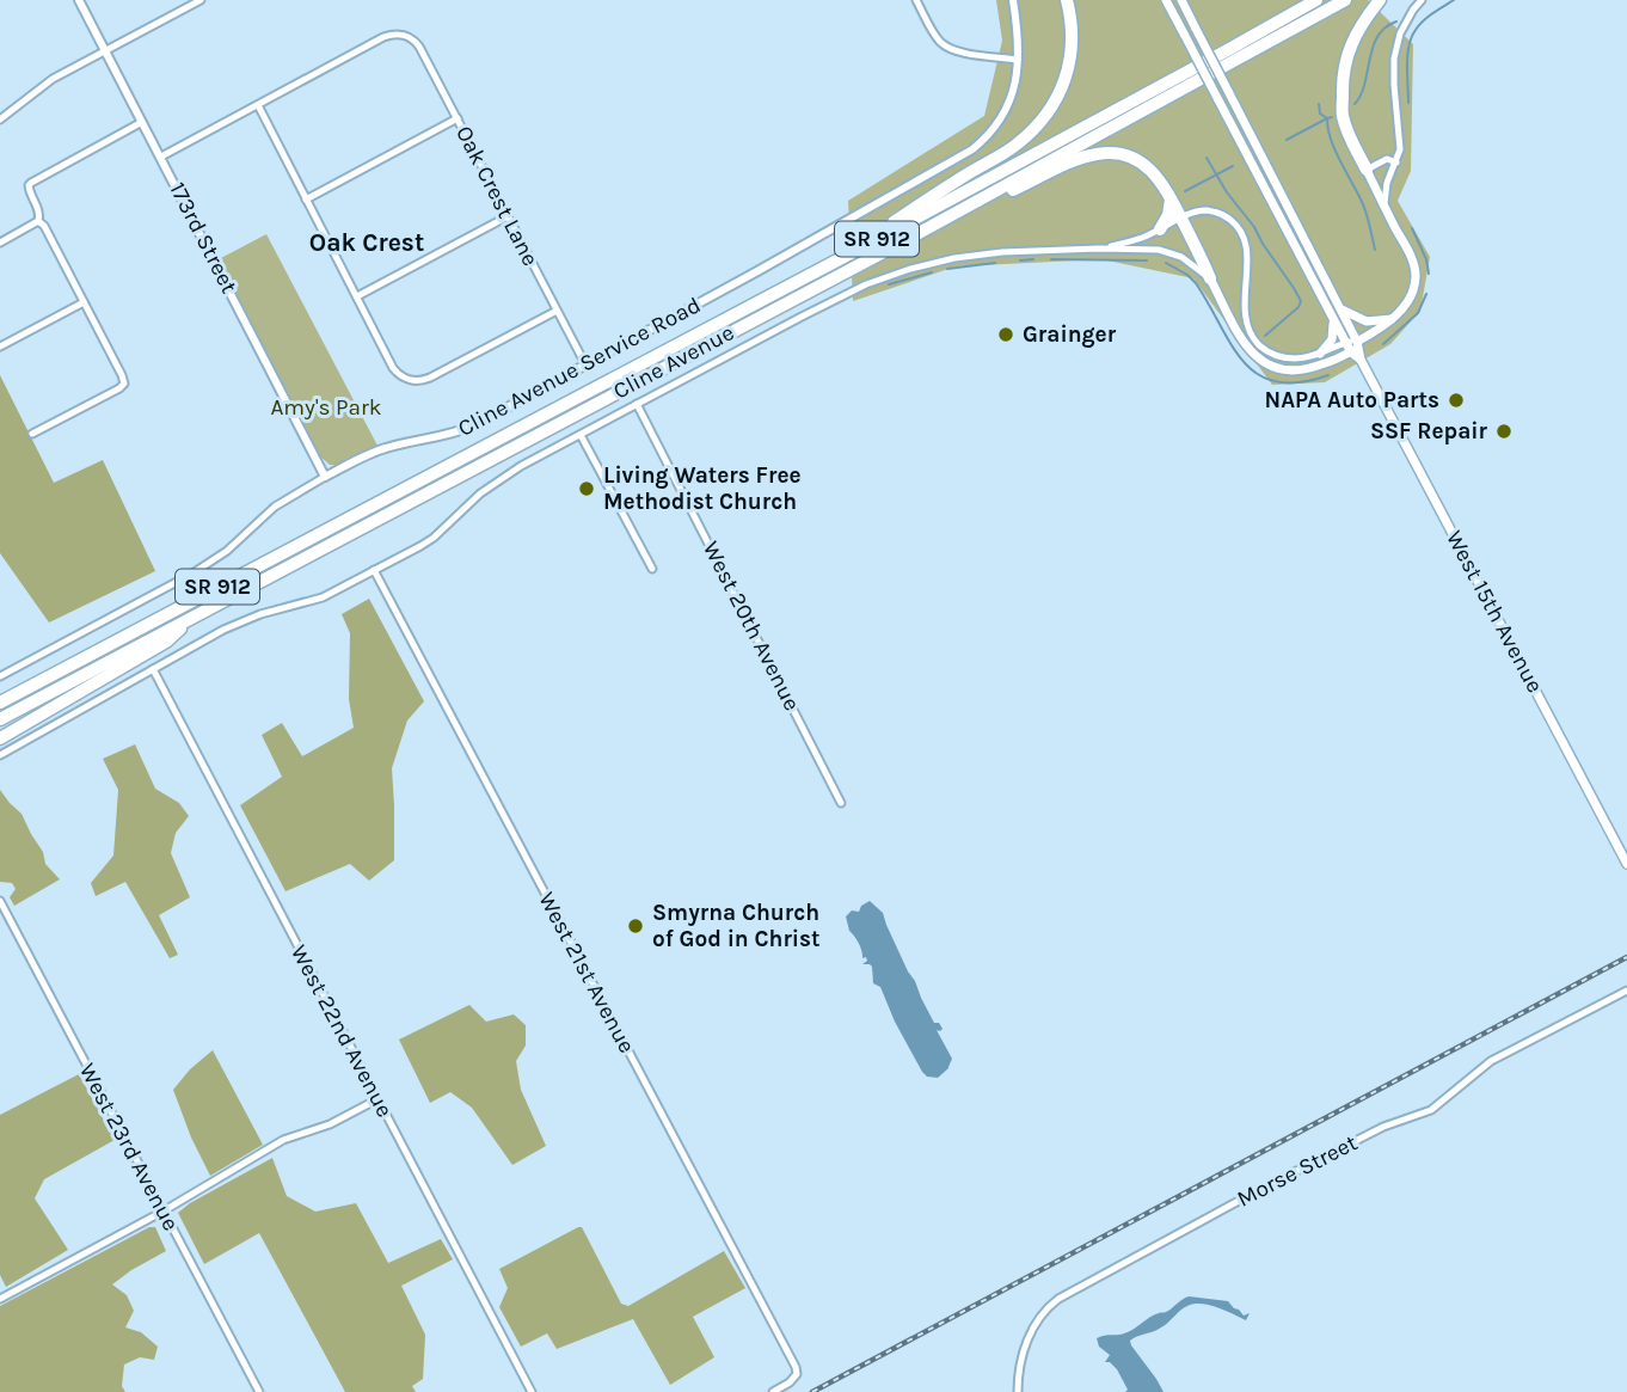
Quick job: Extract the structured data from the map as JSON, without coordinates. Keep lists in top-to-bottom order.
{
  "streets": {
    "highway": ["SR 912", "Cline Avenue"],
    "main road": ["West 15th Avenue"],
    "street": [
      "Oak Crest Lane",
      "173rd Street",
      "Cline Avenue Service Road",
      "West 20th Avenue",
      "West 21st Avenue",
      "West 22nd Avenue",
      "West 23rd Avenue",
      "Morse Street"
    ]
  },
  "crossings": [
    ["Oak Crest Lane", "Cline Avenue Service Road"],
    ["173rd Street", "Cline Avenue Service Road"],
    ["Cline Avenue", "West 15th Avenue"],
    ["Cline Avenue", "West 20th Avenue"],
    ["Cline Avenue", "West 21st Avenue"],
    ["Cline Avenue", "West 22nd Avenue"]
  ],
  "districts": ["Oak Crest"],
  "parks": ["Amy's Park"],
  "places": [
    "Grainger",
    "NAPA Auto Parts",
    "SSF Repair",
    "Living Waters Free Methodist Church",
    "Smyrna Church of God in Christ"
  ]
}
